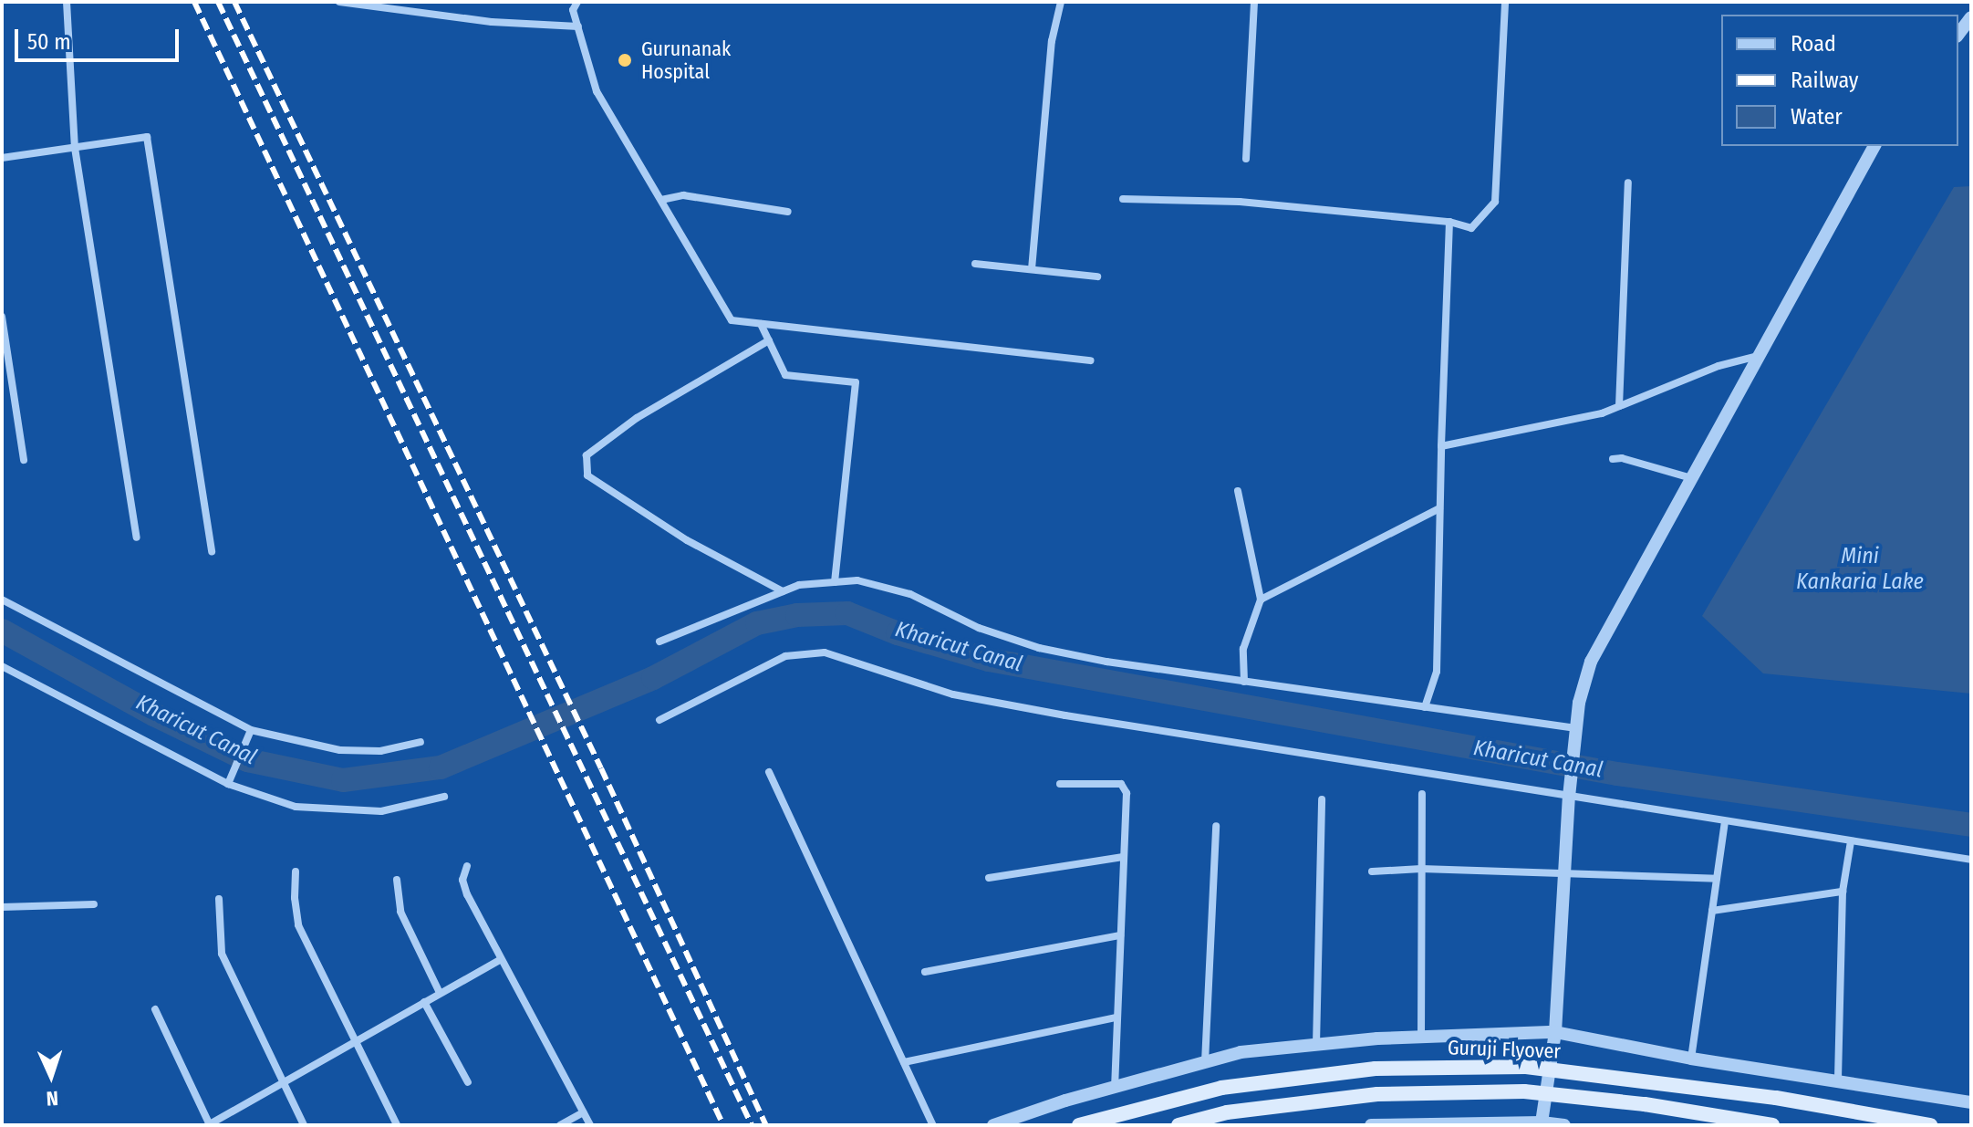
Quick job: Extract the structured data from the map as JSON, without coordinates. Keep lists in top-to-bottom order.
{
  "streets": {
    "main road": ["Guruji Flyover"]
  },
  "water": ["Mini Kankaria Lake", "Kharicut Canal"],
  "places": ["Gurunanak Hospital"],
  "legend": ["Road", "Railway", "Water"],
  "scale_bar": "50 m",
  "north": "bottom"
}
